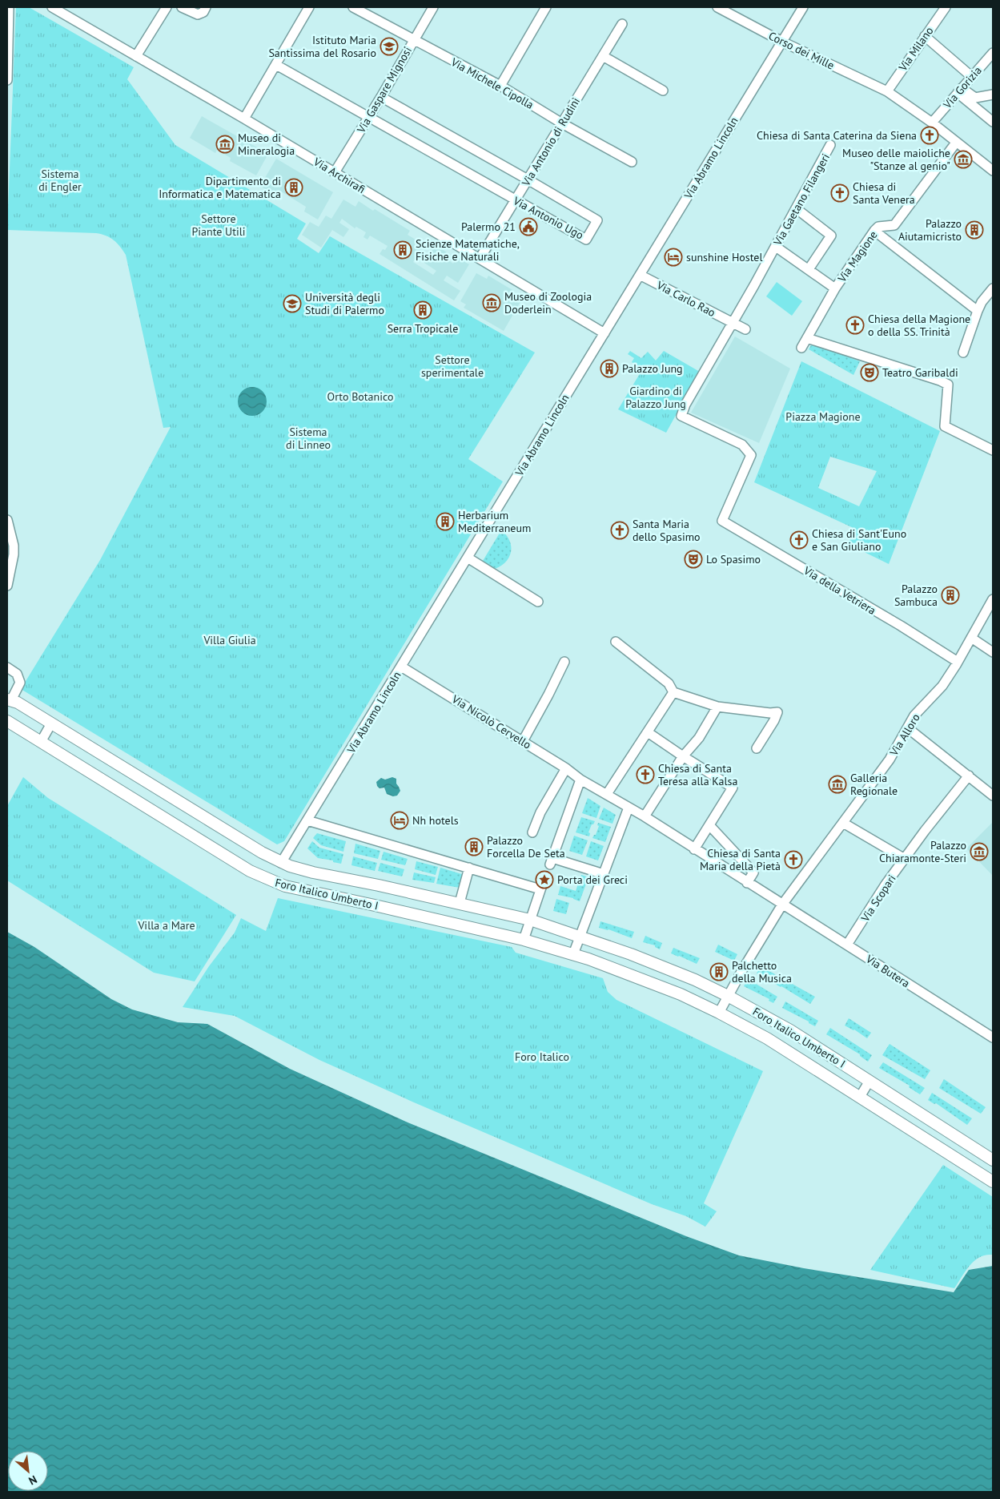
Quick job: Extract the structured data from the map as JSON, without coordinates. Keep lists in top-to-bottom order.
{
  "streets": {
    "main road": ["Foro Italico Umberto I"],
    "street": [
      "Via Milano",
      "Corso dei Mille",
      "Via Michele Cipolla",
      "Via Gorizia",
      "Via Gaspare Mignosi",
      "Via Antonio di Rudinì",
      "Via Abramo Lincoln",
      "Via Archirafi",
      "Via Gaetano Filangeri",
      "Via Antonio Ugo",
      "Via Magione",
      "Via Carlo Rao",
      "Via della Vetriera",
      "Via Nicolò Cervello",
      "Via Alloro",
      "Via Scopari",
      "Via Butera"
    ]
  },
  "crossings": [
    ["Via Milano", "Corso dei Mille"],
    ["Corso dei Mille", "Via Gorizia"],
    ["Corso dei Mille", "Via Abramo Lincoln"],
    ["Corso dei Mille", "Via Magione"],
    ["Via Michele Cipolla", "Via Gaspare Mignosi"],
    ["Via Michele Cipolla", "Via Antonio di Rudinì"],
    ["Via Gaspare Mignosi", "Via Archirafi"],
    ["Via Gaspare Mignosi", "Via Antonio Ugo"],
    ["Via Antonio di Rudinì", "Via Archirafi"],
    ["Via Antonio di Rudinì", "Via Antonio Ugo"],
    ["Via Abramo Lincoln", "Via Archirafi"],
    ["Via Abramo Lincoln", "Via Carlo Rao"],
    ["Via Abramo Lincoln", "Via Nicolò Cervello"],
    ["Via Abramo Lincoln", "Foro Italico Umberto I"],
    ["Via Carlo Rao", "Via della Vetriera"],
    ["Via della Vetriera", "Via Alloro"],
    ["Via Nicolò Cervello", "Via Butera"],
    ["Via Alloro", "Foro Italico Umberto I"],
    ["Via Alloro", "Via Butera"],
    ["Via Scopari", "Via Butera"]
  ],
  "parks": [
    "Sistema di Engler",
    "Settore Piante Utili",
    "Settore sperimentale",
    "Giardino di Palazzo Jung",
    "Orto Botanico",
    "Piazza Magione",
    "Sistema di Linneo",
    "Villa Giulia",
    "Villa a Mare",
    "Foro Italico"
  ],
  "places": {
    "school or university": ["Istituto Maria Santissima del Rosario", "Università degli Studi di Palermo"],
    "church": [
      "Chiesa di Santa Caterina da Siena",
      "Chiesa di Santa Venera",
      "Chiesa della Magione o della SS. Trinità",
      "Santa Maria dello Spasimo",
      "Chiesa di Sant'Euno e San Giuliano",
      "Chiesa di Santa Teresa alla Kalsa",
      "Chiesa di Santa Maria della Pietà"
    ],
    "museum": [
      "Museo di Mineralogia",
      "Museo delle maioliche \"Stanze al genio\"",
      "Museo di Zoologia Doderlein",
      "Galleria Regionale",
      "Palazzo Chiaramonte-Steri"
    ],
    "building": [
      "Dipartimento di Informatica e Matematica",
      "Palazzo Aiutamicristo",
      "Scienze Matematiche, Fisiche e Naturali",
      "Serra Tropicale",
      "Palazzo Jung",
      "Herbarium Mediterraneum",
      "Palazzo Sambuca",
      "Palazzo Forcella De Seta",
      "Palchetto della Musica"
    ],
    "public building": ["Palermo 21"],
    "hotel": ["sunshine Hostel", "Nh hotels"],
    "theatre": ["Teatro Garibaldi", "Lo Spasimo"],
    "place": ["Porta dei Greci"]
  },
  "north": "bottom right"
}
